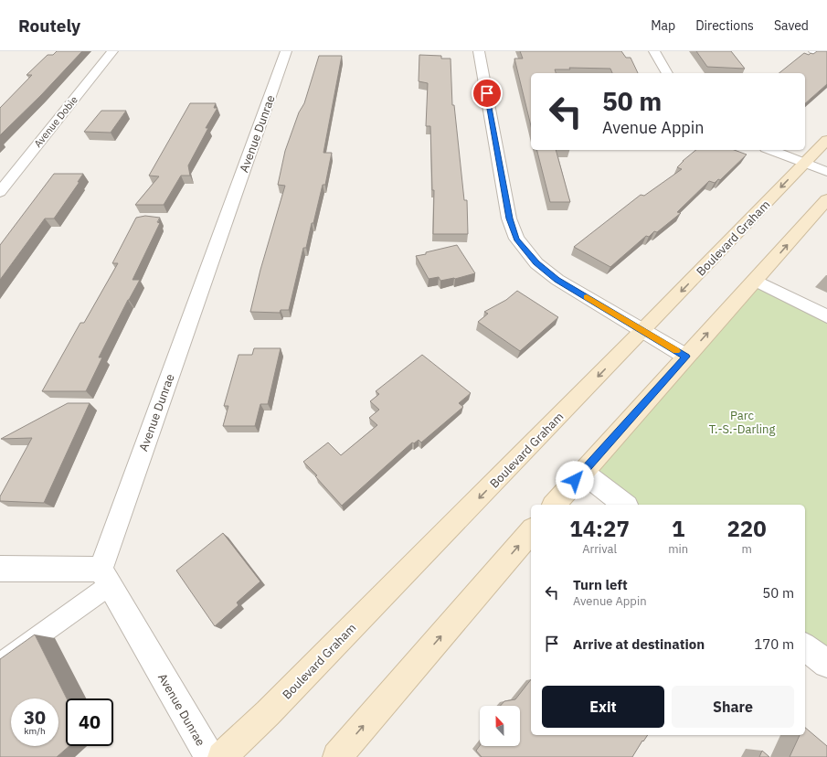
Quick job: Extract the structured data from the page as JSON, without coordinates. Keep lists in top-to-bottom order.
{
  "streets": {
    "street": ["Avenue Dobie", "Avenue Dunrae", "Boulevard Graham"]
  },
  "parks": ["Parc T.-S.-Darling"],
  "north": "top",
  "page": {
    "header": "Routely",
    "nav": ["Map", "Directions", "Saved"],
    "turn": ["50 m", "Avenue Appin"],
    "eta": [
      "14:27",
      "Arrival",
      "1",
      "min",
      "220",
      "m"
    ],
    "list": [
      {
        "name": "Turn left",
        "note": "Avenue Appin",
        "value": "50 m"
      },
      {
        "name": "Arrive at destination",
        "value": "170 m"
      }
    ],
    "buttons": ["Exit", "Share"],
    "speed": "30 km/h",
    "limit": "40"
  }
}
